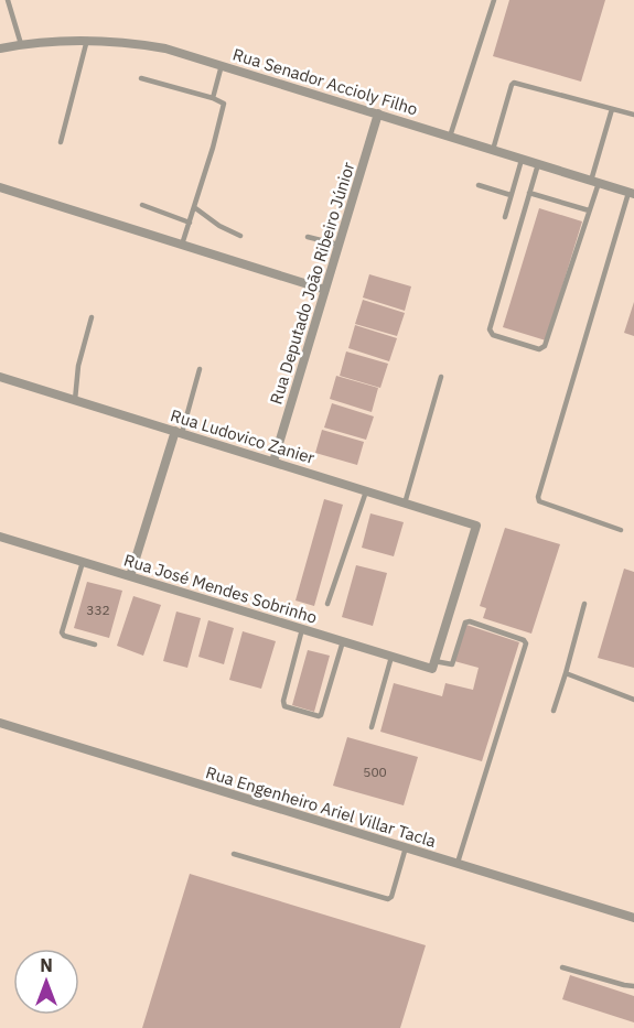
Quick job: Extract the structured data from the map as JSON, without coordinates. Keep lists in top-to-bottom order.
{
  "streets": {
    "street": [
      "Rua Senador Accioly Filho",
      "Rua Deputado João Ribeiro Júnior",
      "Rua Ludovico Zanier",
      "Rua José Mendes Sobrinho",
      "Rua Engenheiro Ariel Villar Tacla"
    ]
  },
  "crossings": [
    ["Rua Senador Accioly Filho", "Rua Deputado João Ribeiro Júnior"],
    ["Rua Deputado João Ribeiro Júnior", "Rua Ludovico Zanier"],
    ["Rua Ludovico Zanier", "Rua José Mendes Sobrinho"]
  ],
  "house_numbers": ["332", "500"],
  "north": "top"
}
